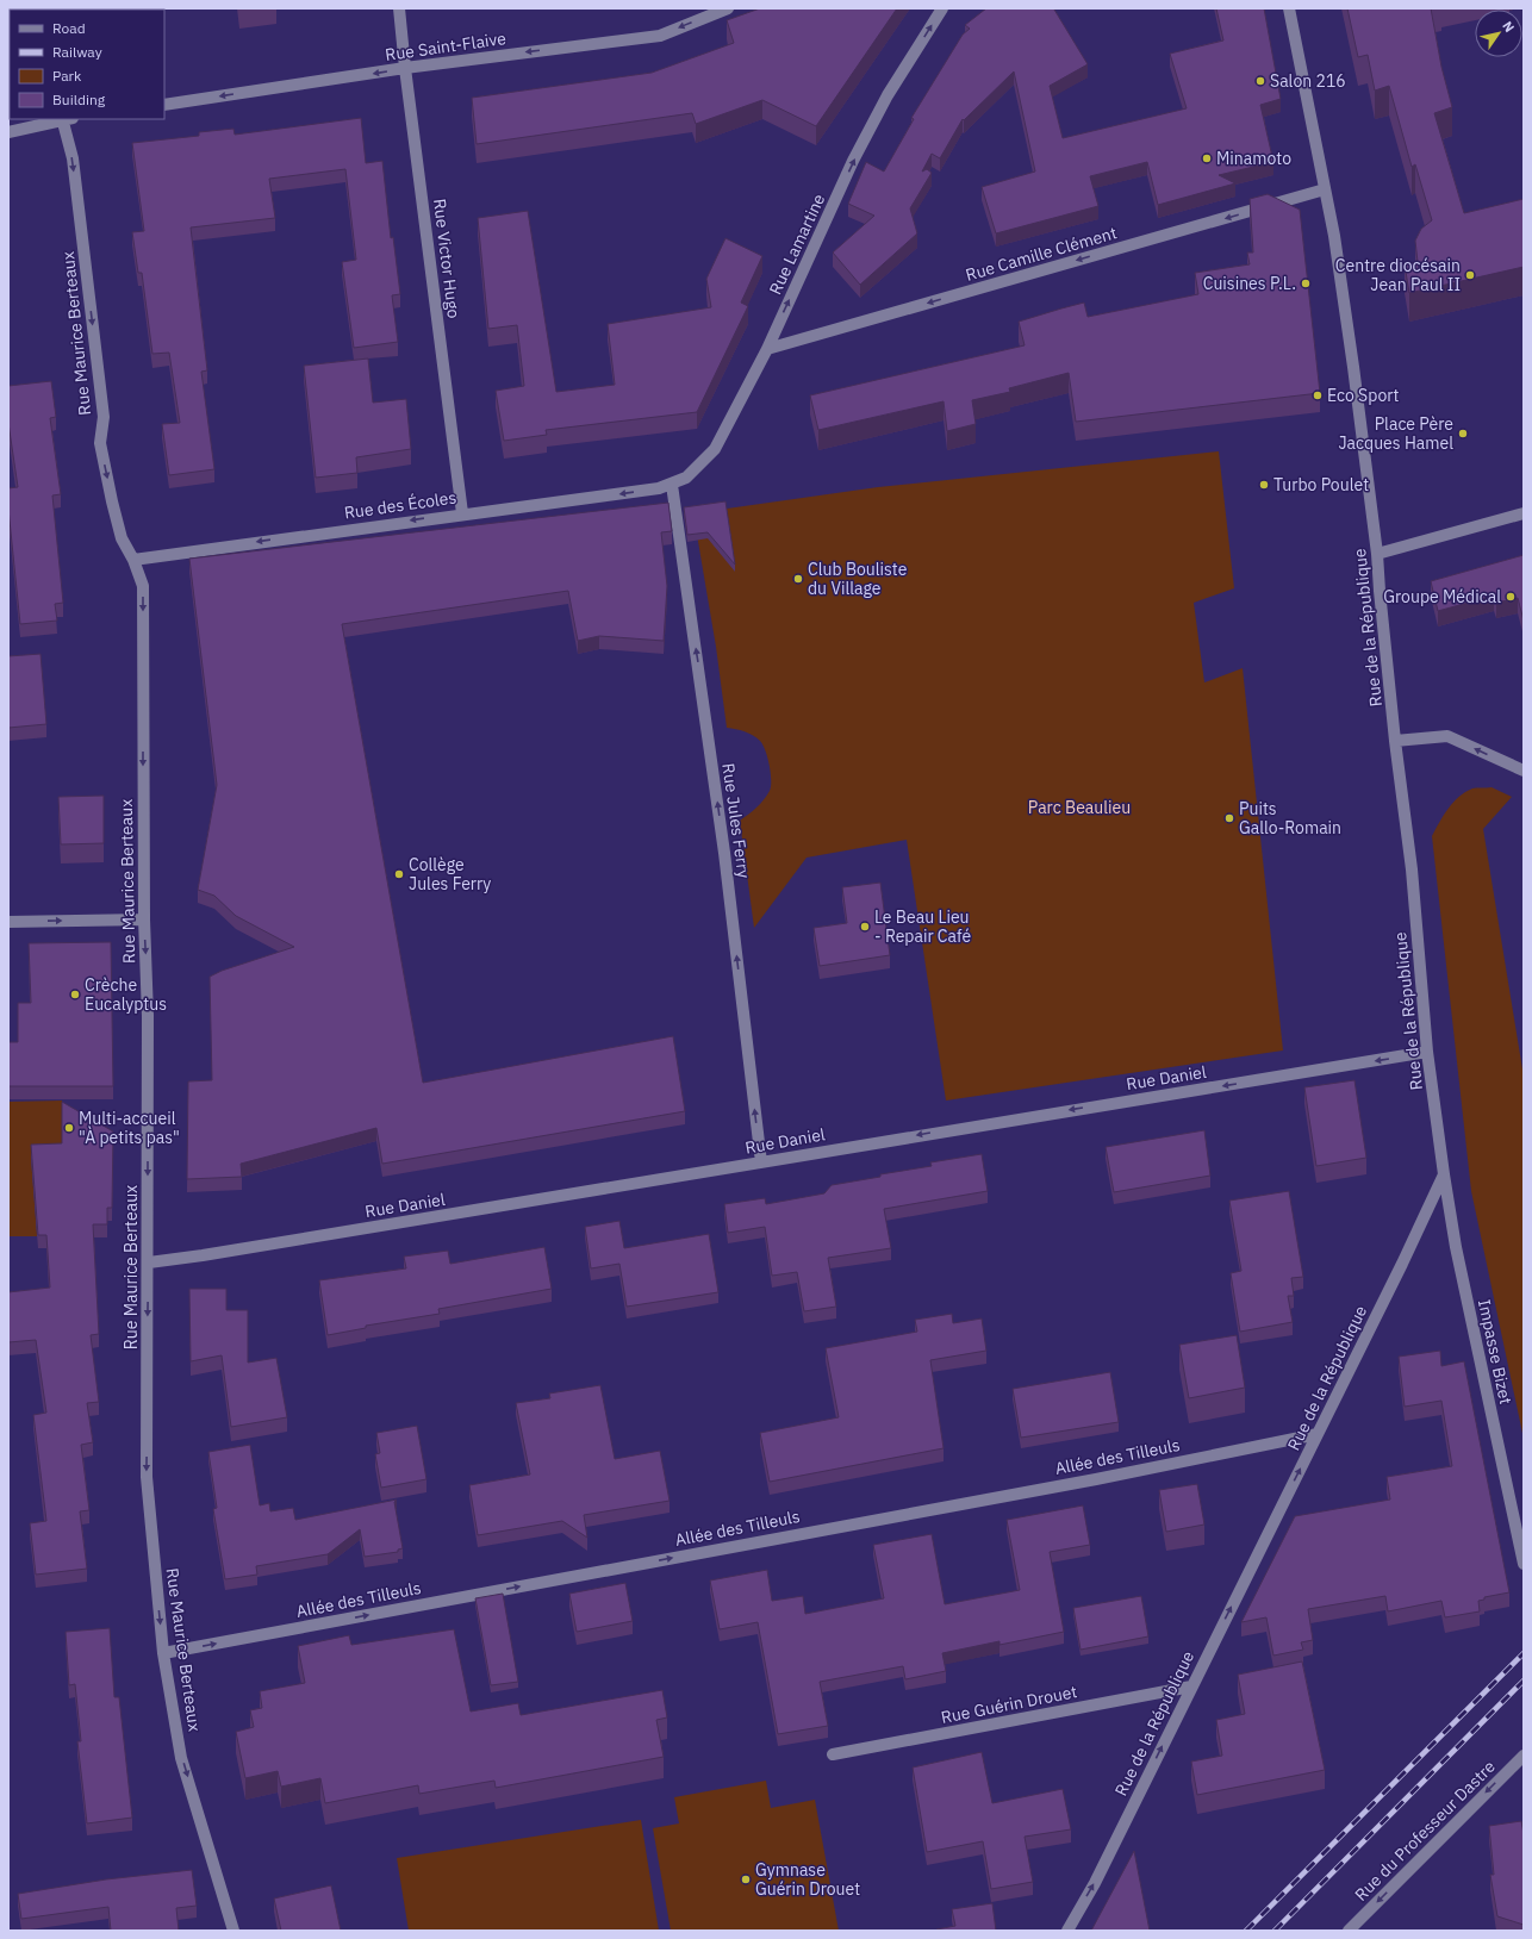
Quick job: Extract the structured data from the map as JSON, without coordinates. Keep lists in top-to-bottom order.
{
  "streets": {
    "street": [
      "Rue Saint-Flaive",
      "Rue Lamartine",
      "Rue Camille Clément",
      "Rue Victor Hugo",
      "Rue Maurice Berteaux",
      "Rue des Écoles",
      "Rue de la République",
      "Rue Jules Ferry",
      "Rue Daniel",
      "Impasse Bizet",
      "Allée des Tilleuls",
      "Rue Guérin Drouet",
      "Rue du Professeur Dastre"
    ]
  },
  "crossings": [
    ["Rue Saint-Flaive", "Rue Victor Hugo"],
    ["Rue Lamartine", "Rue Camille Clément"],
    ["Rue Lamartine", "Rue des Écoles"],
    ["Rue Lamartine", "Rue Jules Ferry"],
    ["Rue Camille Clément", "Rue de la République"],
    ["Rue Victor Hugo", "Rue des Écoles"],
    ["Rue Maurice Berteaux", "Rue des Écoles"],
    ["Rue Maurice Berteaux", "Rue Daniel"],
    ["Rue Maurice Berteaux", "Allée des Tilleuls"],
    ["Rue des Écoles", "Rue Jules Ferry"],
    ["Rue de la République", "Rue Daniel"],
    ["Rue de la République", "Impasse Bizet"],
    ["Rue de la République", "Allée des Tilleuls"],
    ["Rue de la République", "Rue Guérin Drouet"],
    ["Rue Jules Ferry", "Rue Daniel"]
  ],
  "one_way": [
    "Rue Saint-Flaive",
    "Rue Lamartine",
    "Rue Camille Clément",
    "Rue Maurice Berteaux",
    "Rue des Écoles",
    "Rue Jules Ferry",
    "Rue Daniel",
    "Allée des Tilleuls",
    "Rue du Professeur Dastre"
  ],
  "parks": ["Parc Beaulieu"],
  "places": [
    "Salon 216",
    "Minamoto",
    "Centre diocésain Jean Paul II",
    "Cuisines P.L.",
    "Eco Sport",
    "Place Père Jacques Hamel",
    "Turbo Poulet",
    "Club Bouliste du Village",
    "Groupe Médical",
    "Puits Gallo-Romain",
    "Collège Jules Ferry",
    "Le Beau Lieu - Repair Café",
    "Crèche Eucalyptus",
    "Multi-accueil \"À petits pas\"",
    "Gymnase Guérin Drouet"
  ],
  "legend": [
    "Road",
    "Railway",
    "Park",
    "Building"
  ],
  "north": "top right"
}
